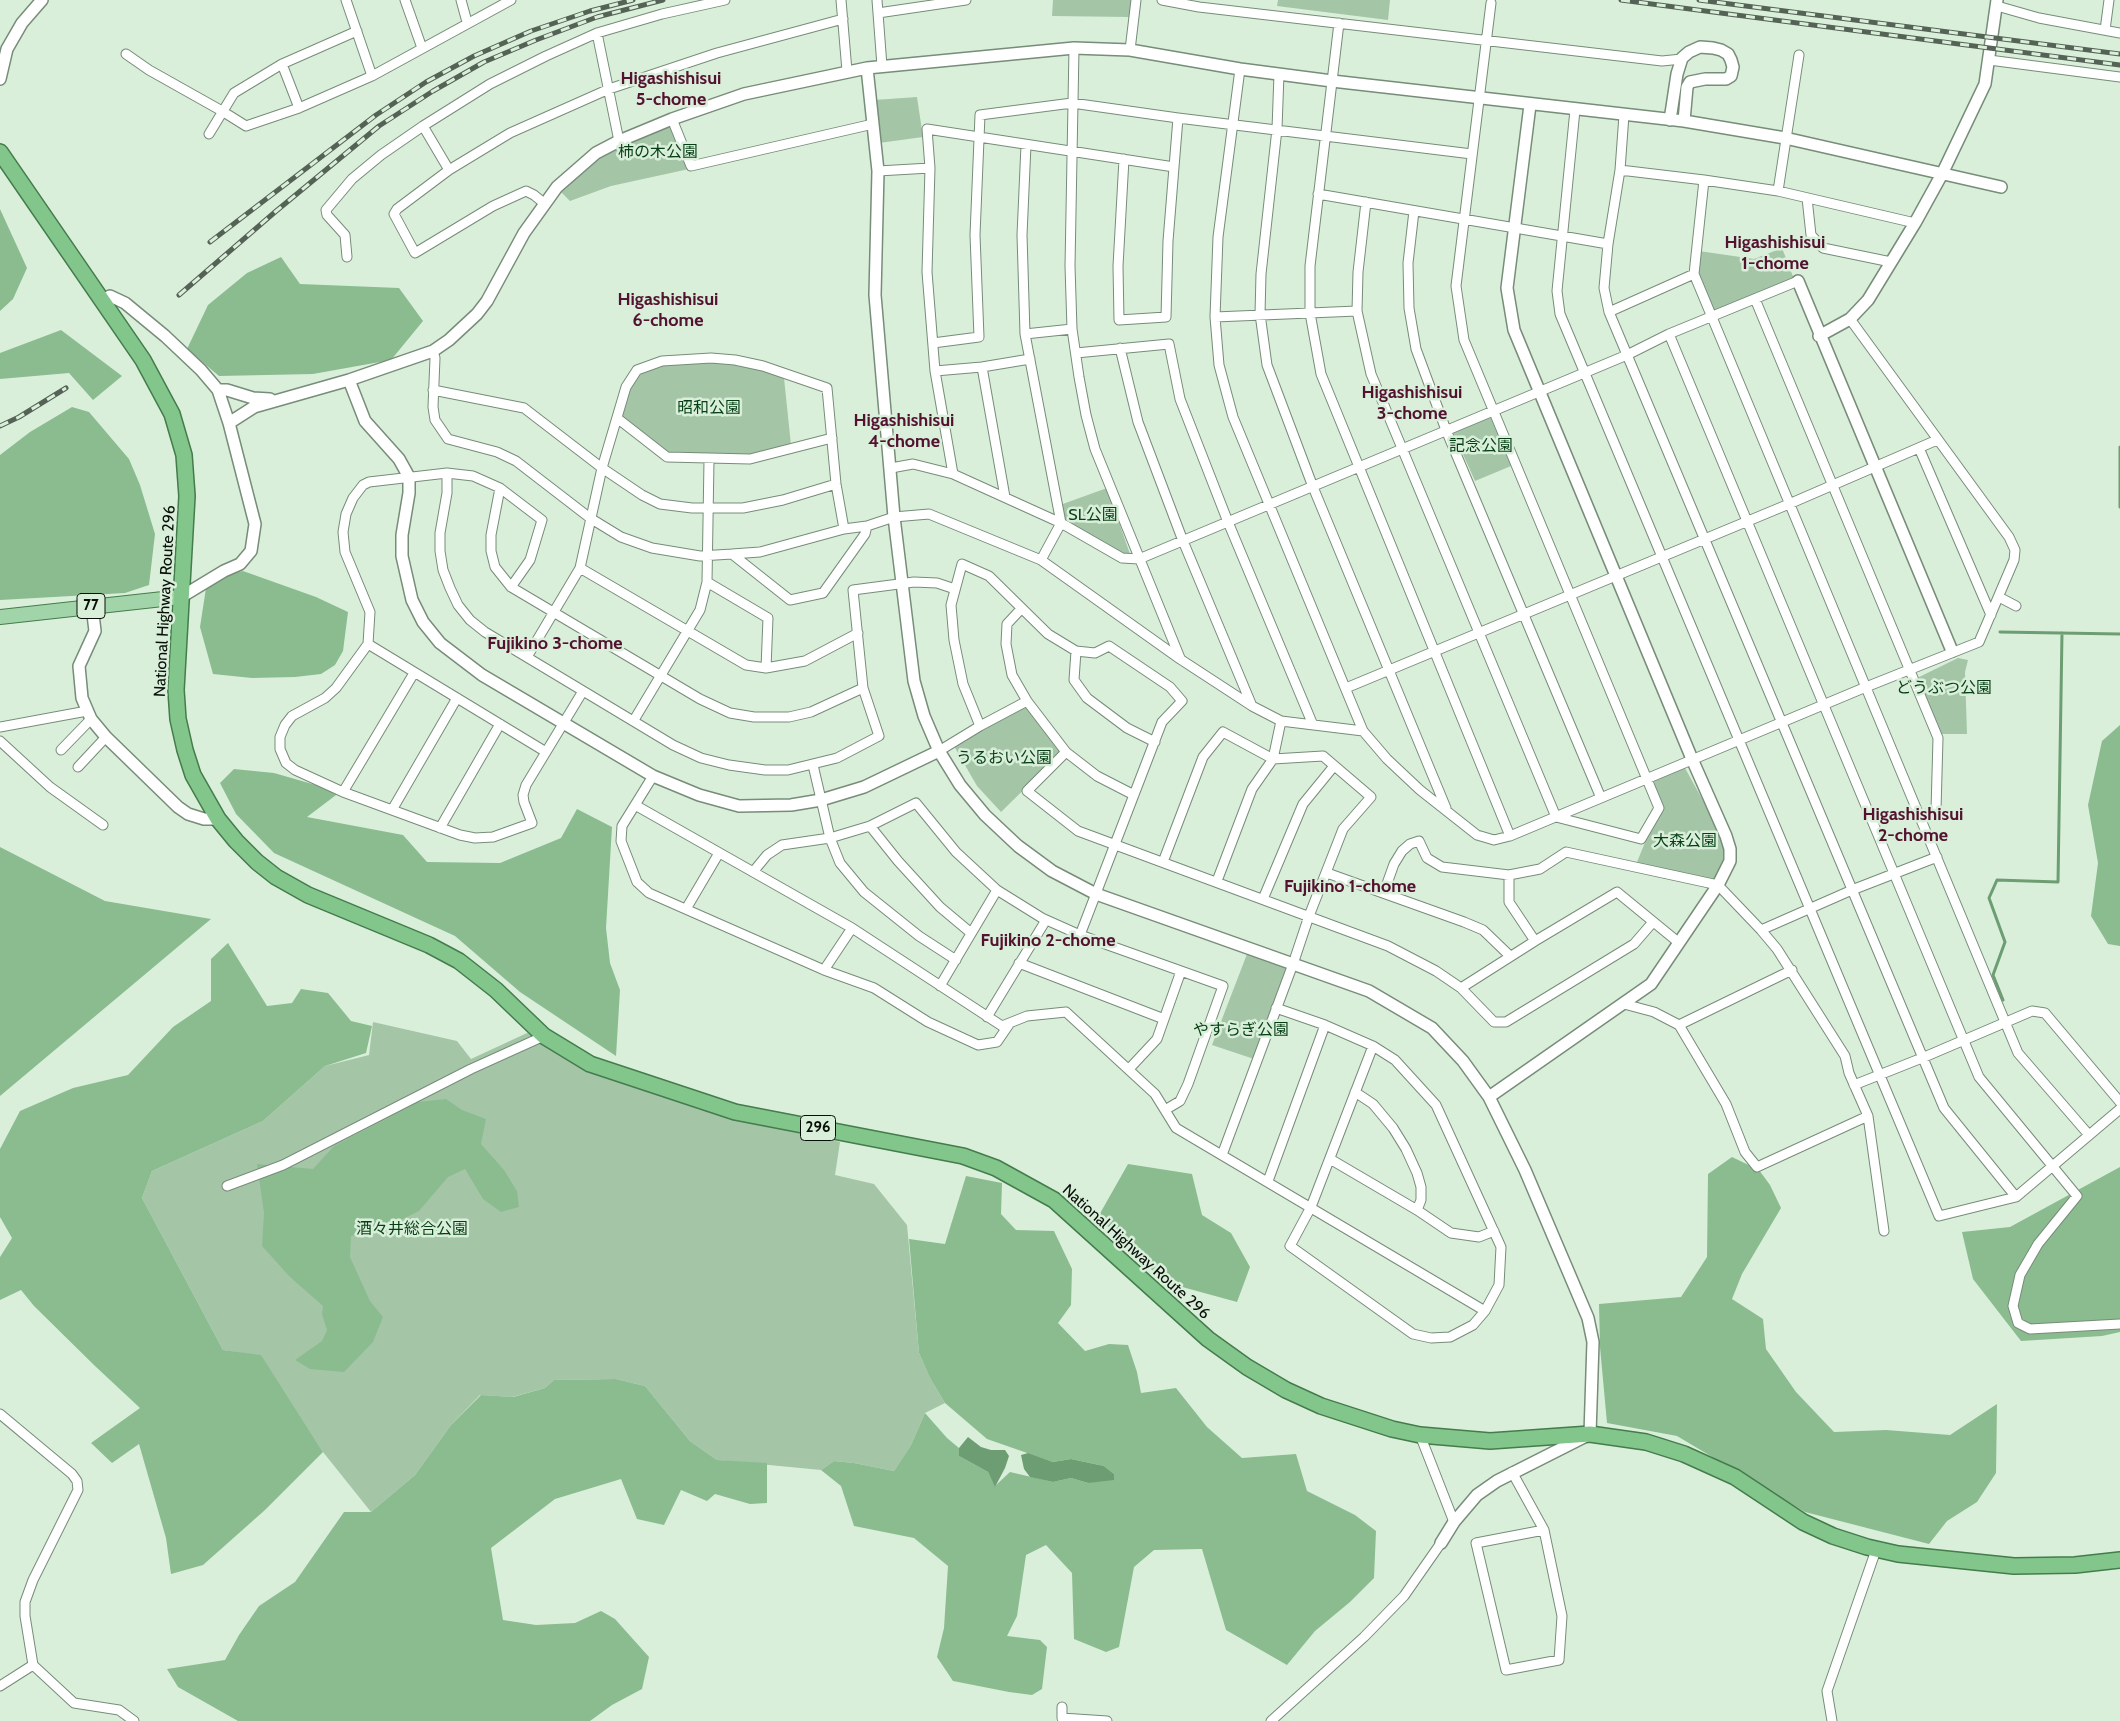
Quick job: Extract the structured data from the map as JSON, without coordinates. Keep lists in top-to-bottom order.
{
  "streets": {
    "highway": ["National Highway Route 296", "296"],
    "main road": ["77"]
  },
  "crossings": [
    ["National Highway Route 296", "77"]
  ],
  "districts": [
    "Higashishisui 5-chome",
    "Higashishisui 1-chome",
    "Higashishisui 6-chome",
    "Higashishisui 3-chome",
    "Higashishisui 4-chome",
    "Fujikino 3-chome",
    "Higashishisui 2-chome",
    "Fujikino 1-chome",
    "Fujikino 2-chome"
  ],
  "parks": [
    "柿の木公園",
    "昭和公園",
    "記念公園",
    "SL公園",
    "どうぶつ公園",
    "うるおい公園",
    "大森公園",
    "やすらぎ公園",
    "酒々井総合公園"
  ]
}
